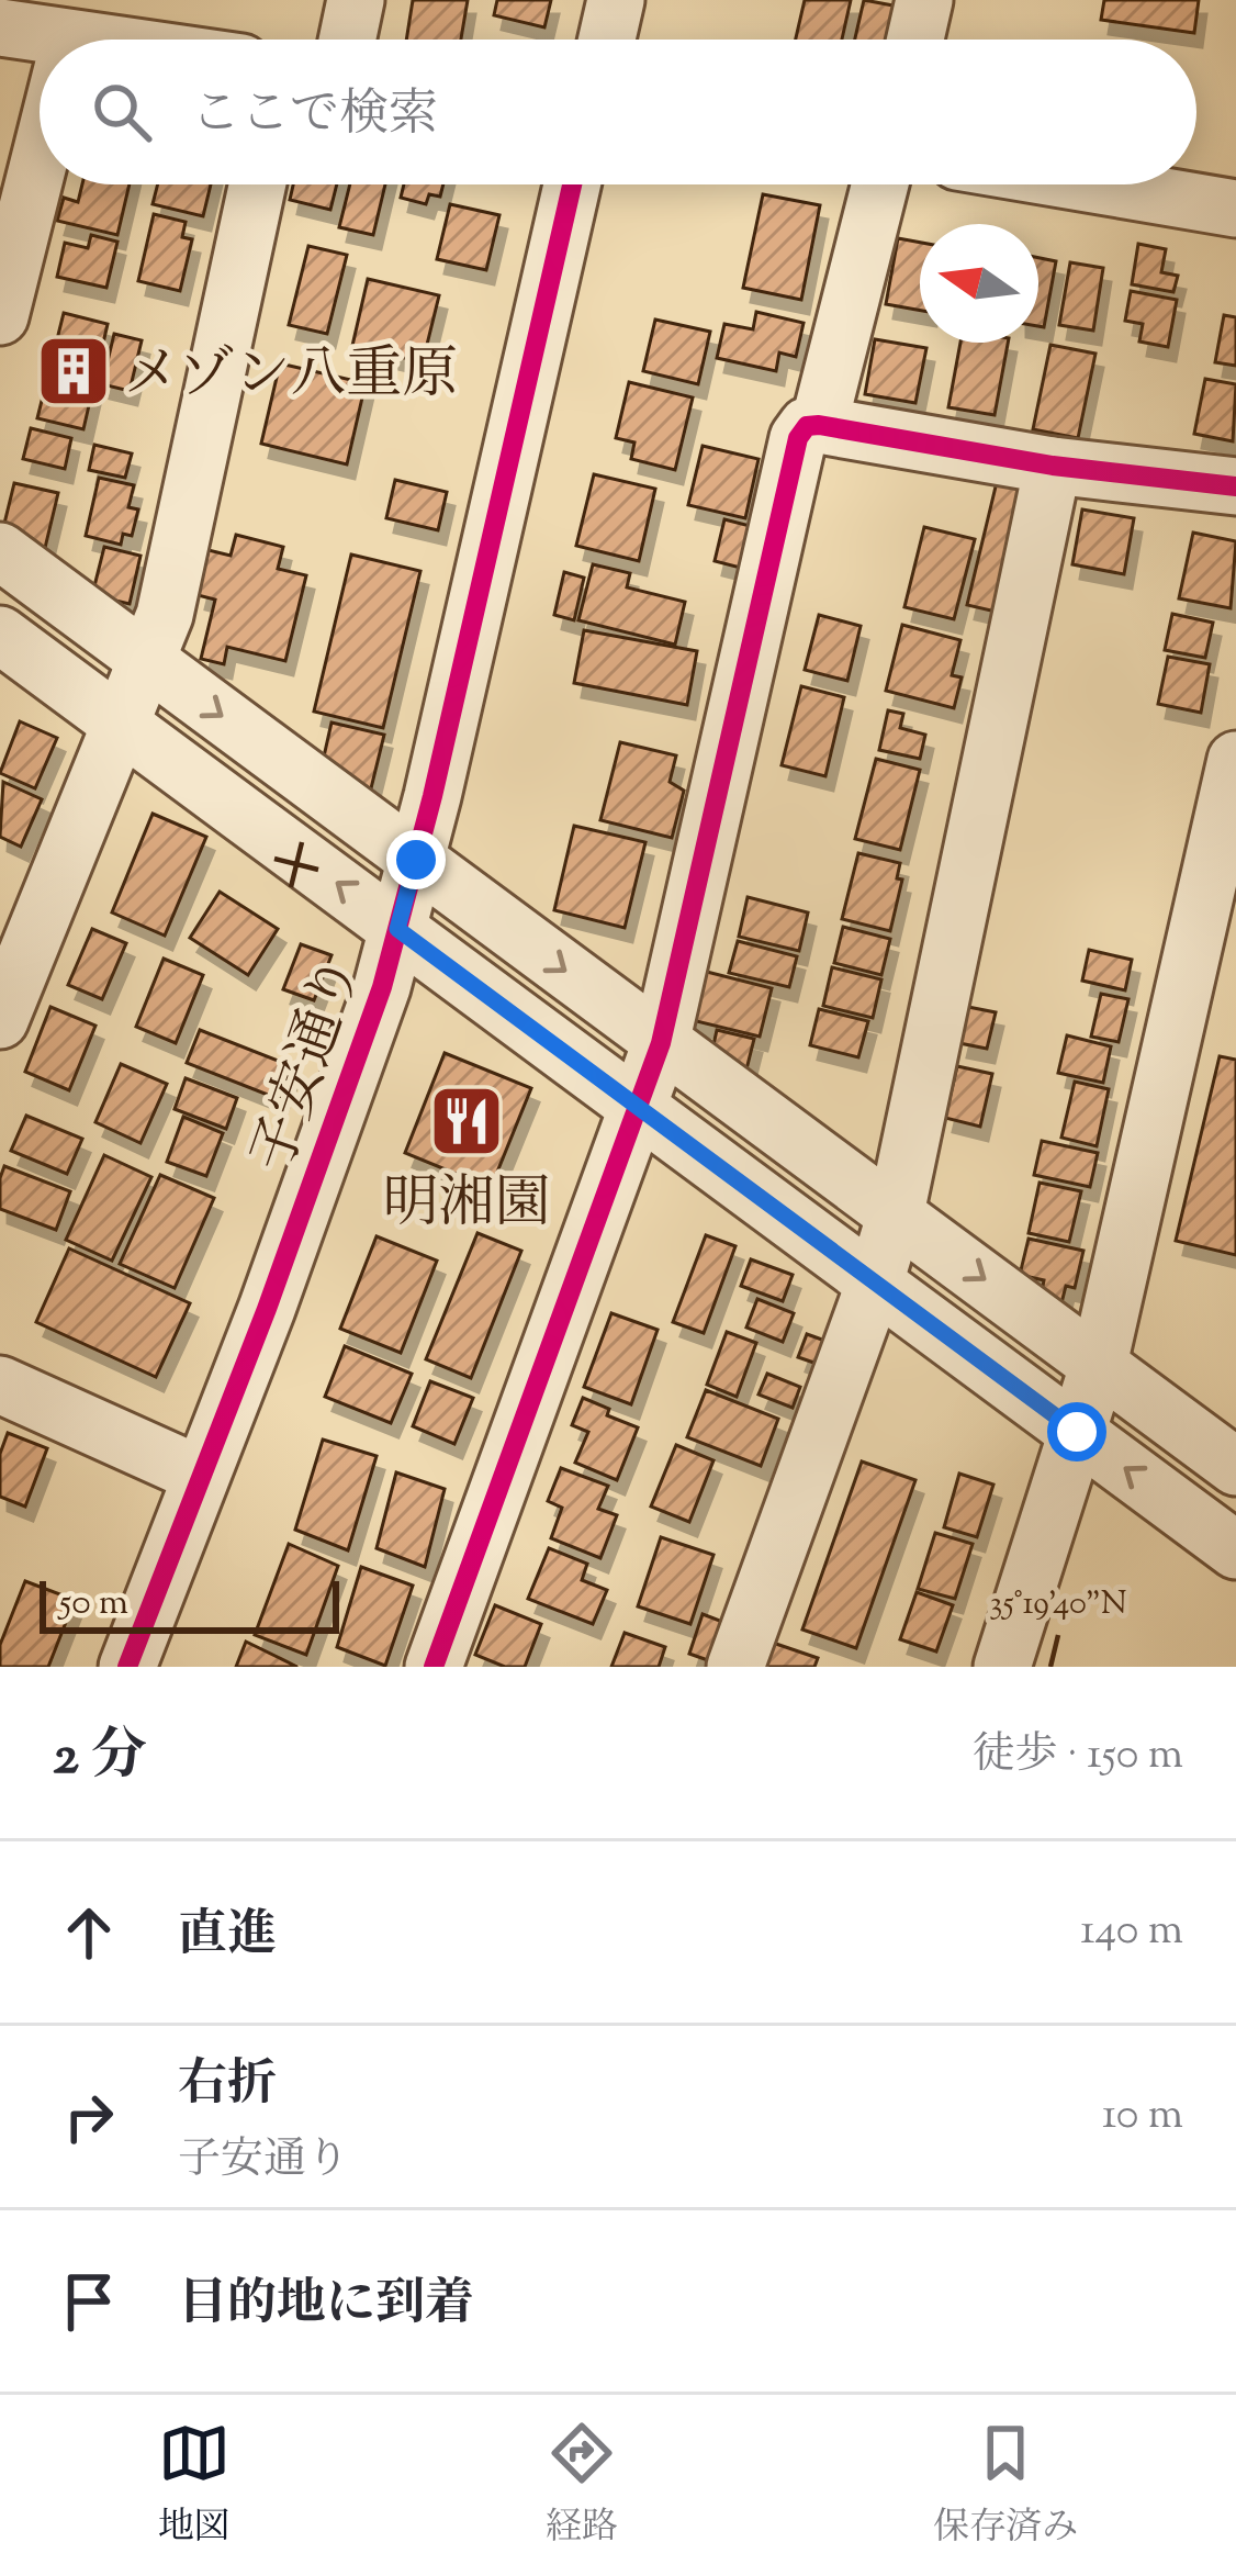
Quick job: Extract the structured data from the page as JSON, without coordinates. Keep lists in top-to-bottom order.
{
  "streets": {
    "street": ["子安通り"]
  },
  "places": {
    "building": ["メゾン八重原"],
    "restaurant": ["明湘園"]
  },
  "scale_bar": "50 m",
  "north": "left",
  "page": {
    "search": "ここで検索",
    "scale": "50 m",
    "heading": ["2 分", "徒歩 · 150 m"],
    "list": [
      ["直進", "140 m"],
      ["右折", "子安通り", "10 m"],
      "目的地に到着"
    ],
    "nav": ["地図", "経路", "保存済み"]
  },
  "coordinates": ["35°19'40\"N"]
}
